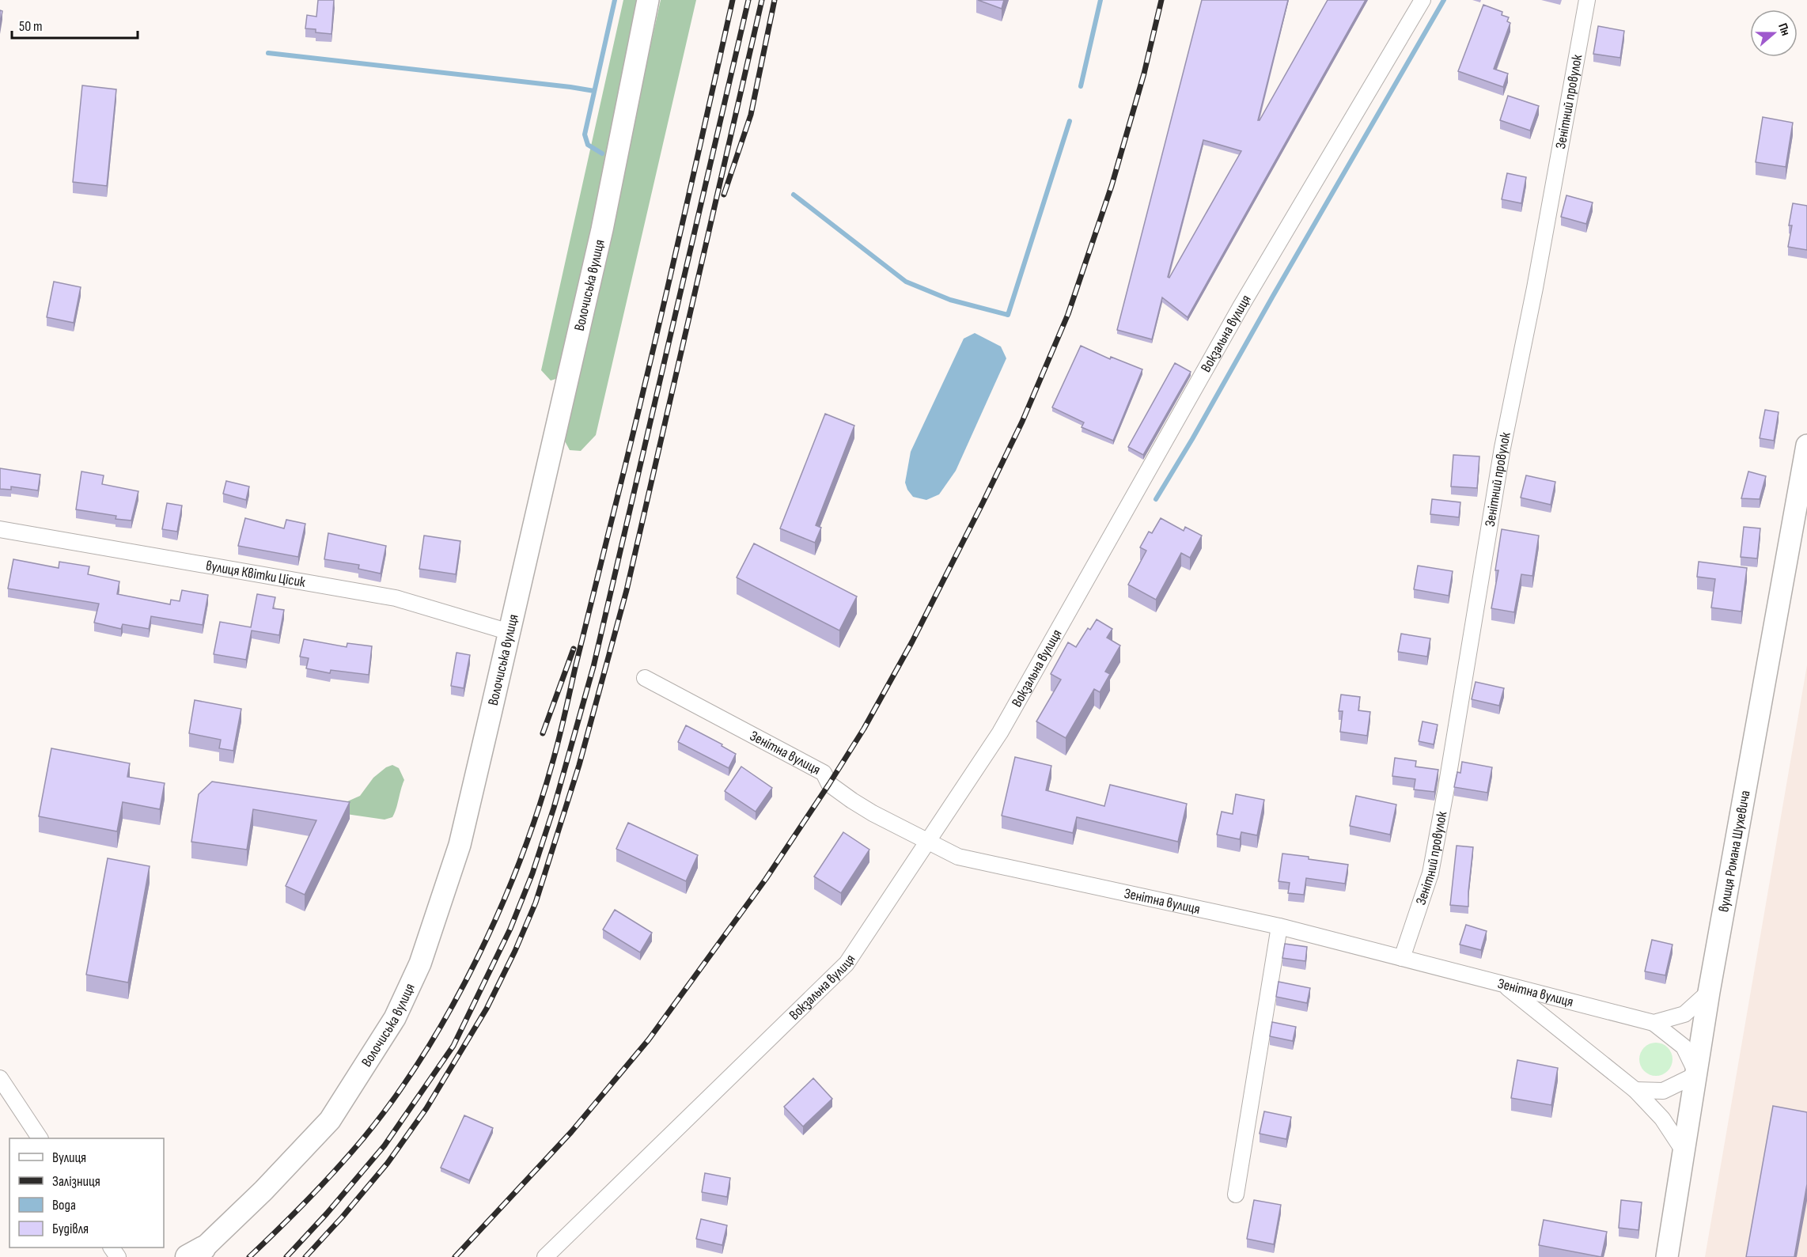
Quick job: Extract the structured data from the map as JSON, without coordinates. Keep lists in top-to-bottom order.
{
  "streets": {
    "main road": ["Волочиська вулиця", "вулиця Романа Шухевича"],
    "street": [
      "Зенітний провулок",
      "Вокзальна вулиця",
      "вулиця Квітки Цісик",
      "Зенітна вулиця"
    ]
  },
  "crossings": [
    ["Зенітний провулок", "Зенітна вулиця"],
    ["Волочиська вулиця", "вулиця Квітки Цісик"],
    ["Вокзальна вулиця", "Зенітна вулиця"]
  ],
  "legend": [
    "Вулиця",
    "Залізниця",
    "Вода",
    "Будівля"
  ],
  "scale_bar": "50 m",
  "north": "right"
}
